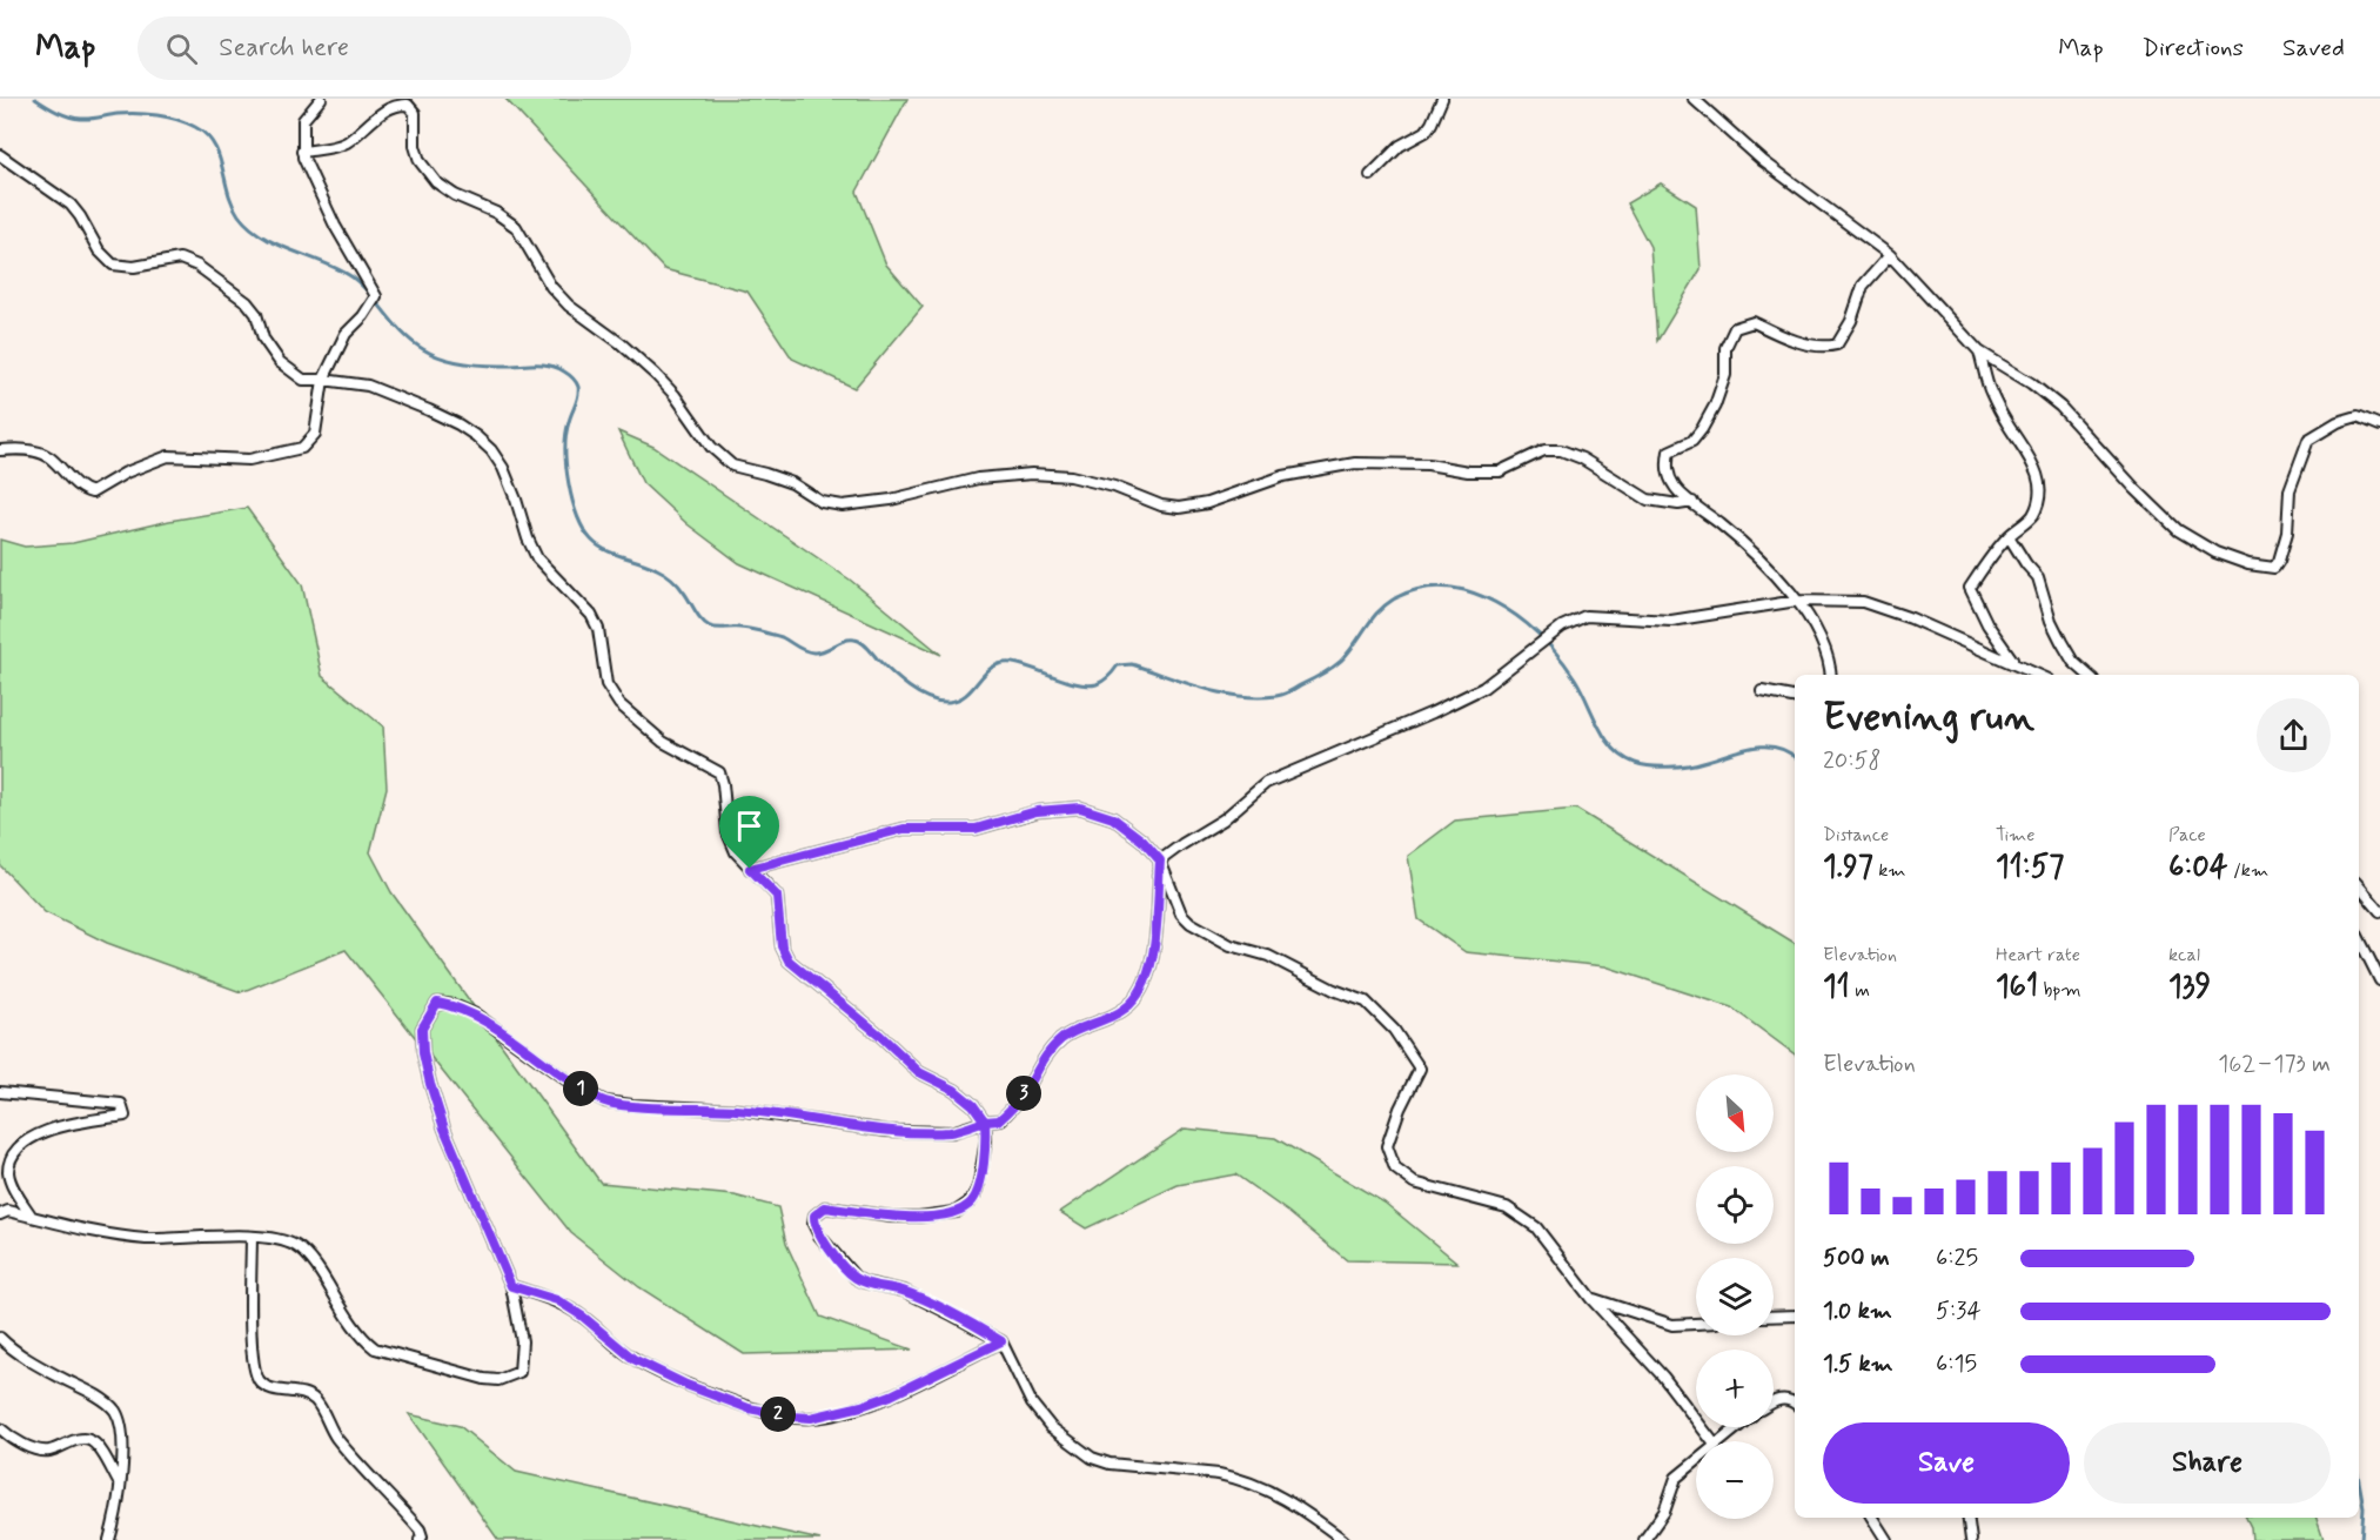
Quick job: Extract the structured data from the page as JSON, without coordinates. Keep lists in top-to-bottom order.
{
  "north": "bottom right",
  "page": {
    "header": "Map",
    "search": "Search here",
    "nav": ["Map", "Directions", "Saved"],
    "heading": ["Evening run", "20:58"],
    "stats": [
      ["Distance", "1.97 km"],
      ["Time", "11:57"],
      ["Pace", "6:04 /km"],
      ["Elevation", "11 m"],
      ["Heart rate", "161 bpm"],
      ["kcal", "139"]
    ],
    "chart": ["Elevation", "162–173 m"],
    "pins": ["1", "3", "2"],
    "map_buttons": ["+", "−"],
    "list": [
      {
        "name": "500 m",
        "note": "6:25"
      },
      {
        "name": "1.0 km",
        "note": "5:34"
      },
      {
        "name": "1.5 km",
        "note": "6:15"
      }
    ],
    "buttons": ["Save", "Share"]
  }
}
